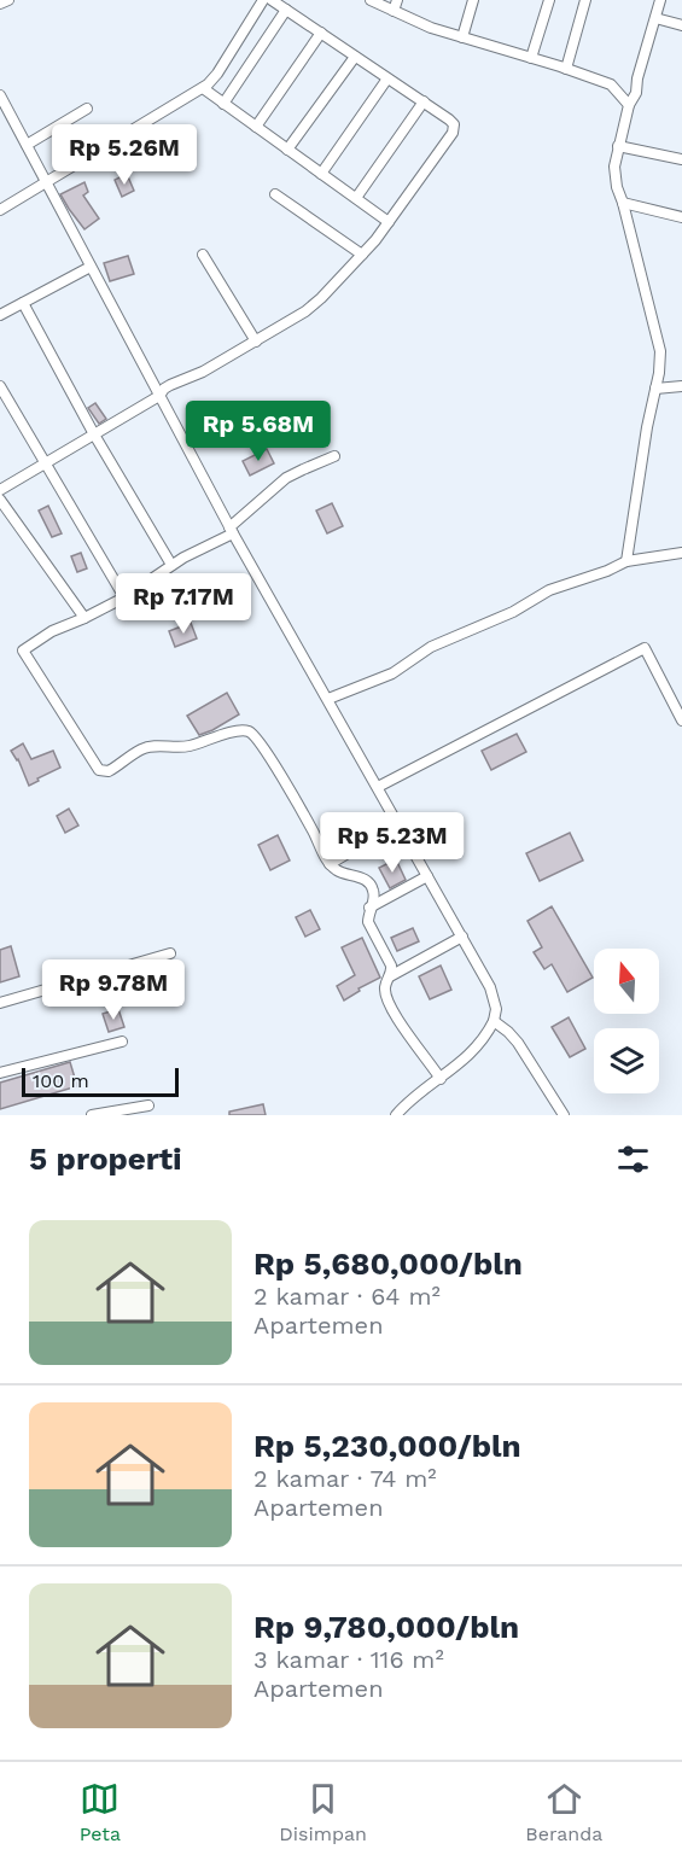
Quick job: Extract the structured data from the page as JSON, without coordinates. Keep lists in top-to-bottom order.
{
  "scale_bar": "100 m",
  "north": "top",
  "page": {
    "price": [
      "Rp 5.26M",
      "Rp 5.68M",
      "Rp 7.17M",
      "Rp 5.23M",
      "Rp 9.78M"
    ],
    "scale": "100 m",
    "heading": "5 properti",
    "list": [
      {
        "name": "Rp 5,680,000/bln",
        "note": "2 kamar · 64 m² · Apartemen"
      },
      {
        "name": "Rp 5,230,000/bln",
        "note": "2 kamar · 74 m² · Apartemen"
      },
      {
        "name": "Rp 9,780,000/bln",
        "note": "3 kamar · 116 m² · Apartemen"
      }
    ],
    "tabs": ["Peta", "Disimpan", "Beranda"]
  }
}
